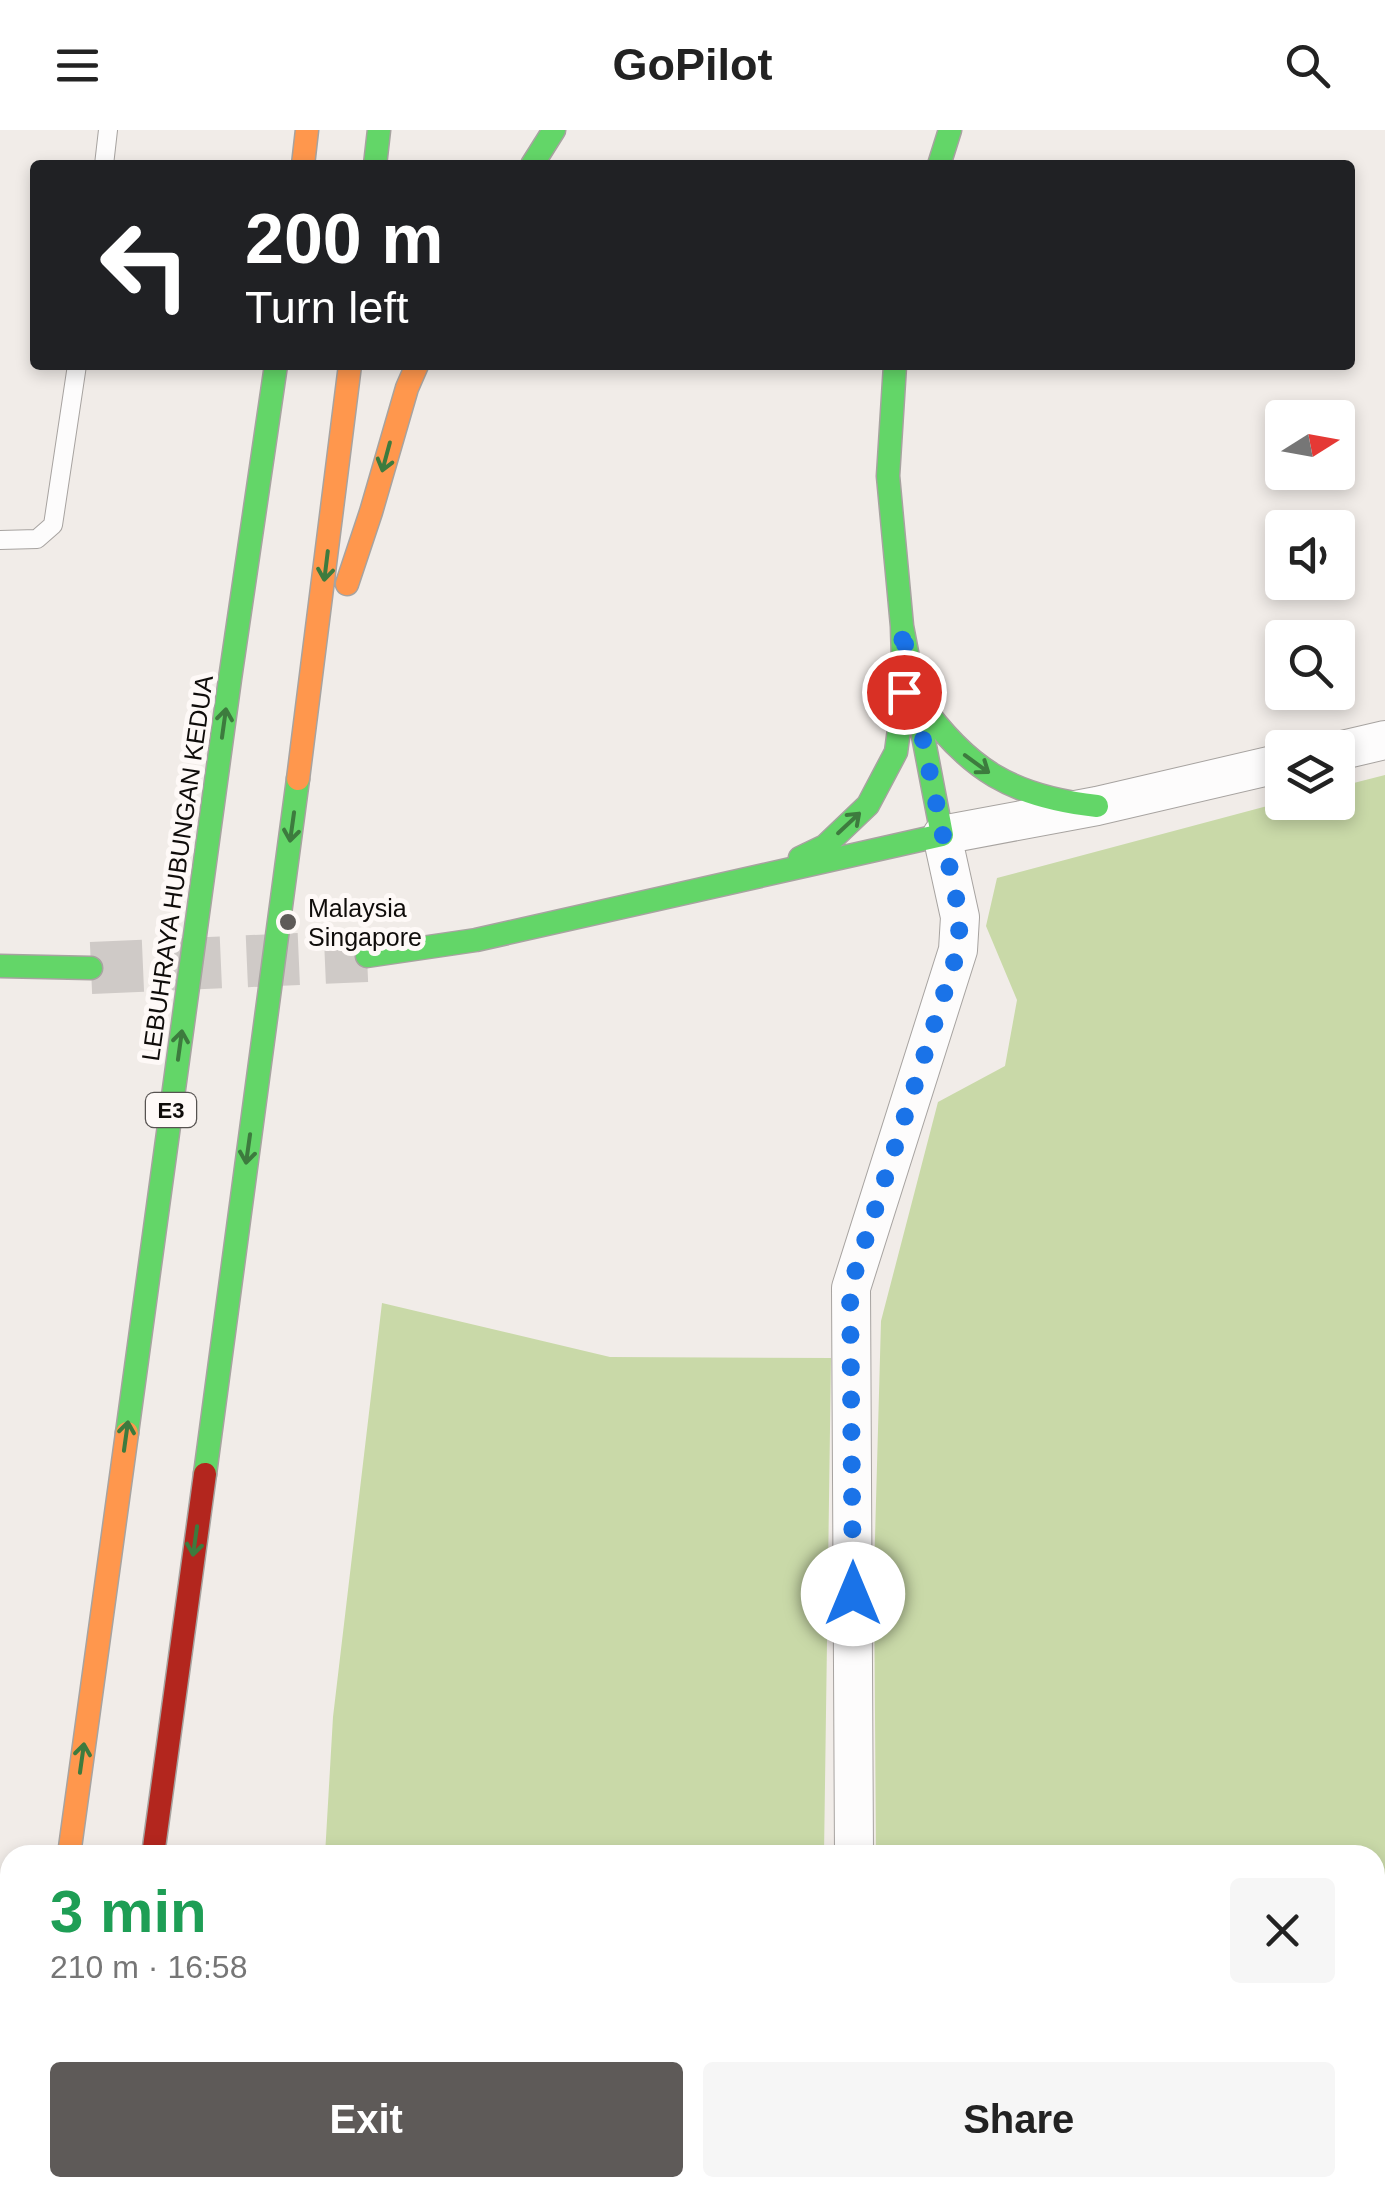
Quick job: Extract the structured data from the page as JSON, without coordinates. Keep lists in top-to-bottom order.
{
  "streets": {
    "main road": ["LEBUHRAYA HUBUNGAN KEDUA", "E3"]
  },
  "places": ["Malaysia Singapore"],
  "north": "right",
  "page": {
    "header": "GoPilot",
    "turn": ["200 m", "Turn left"],
    "heading": ["3 min", "210 m · 16:58"],
    "buttons": ["Exit", "Share"]
  }
}
